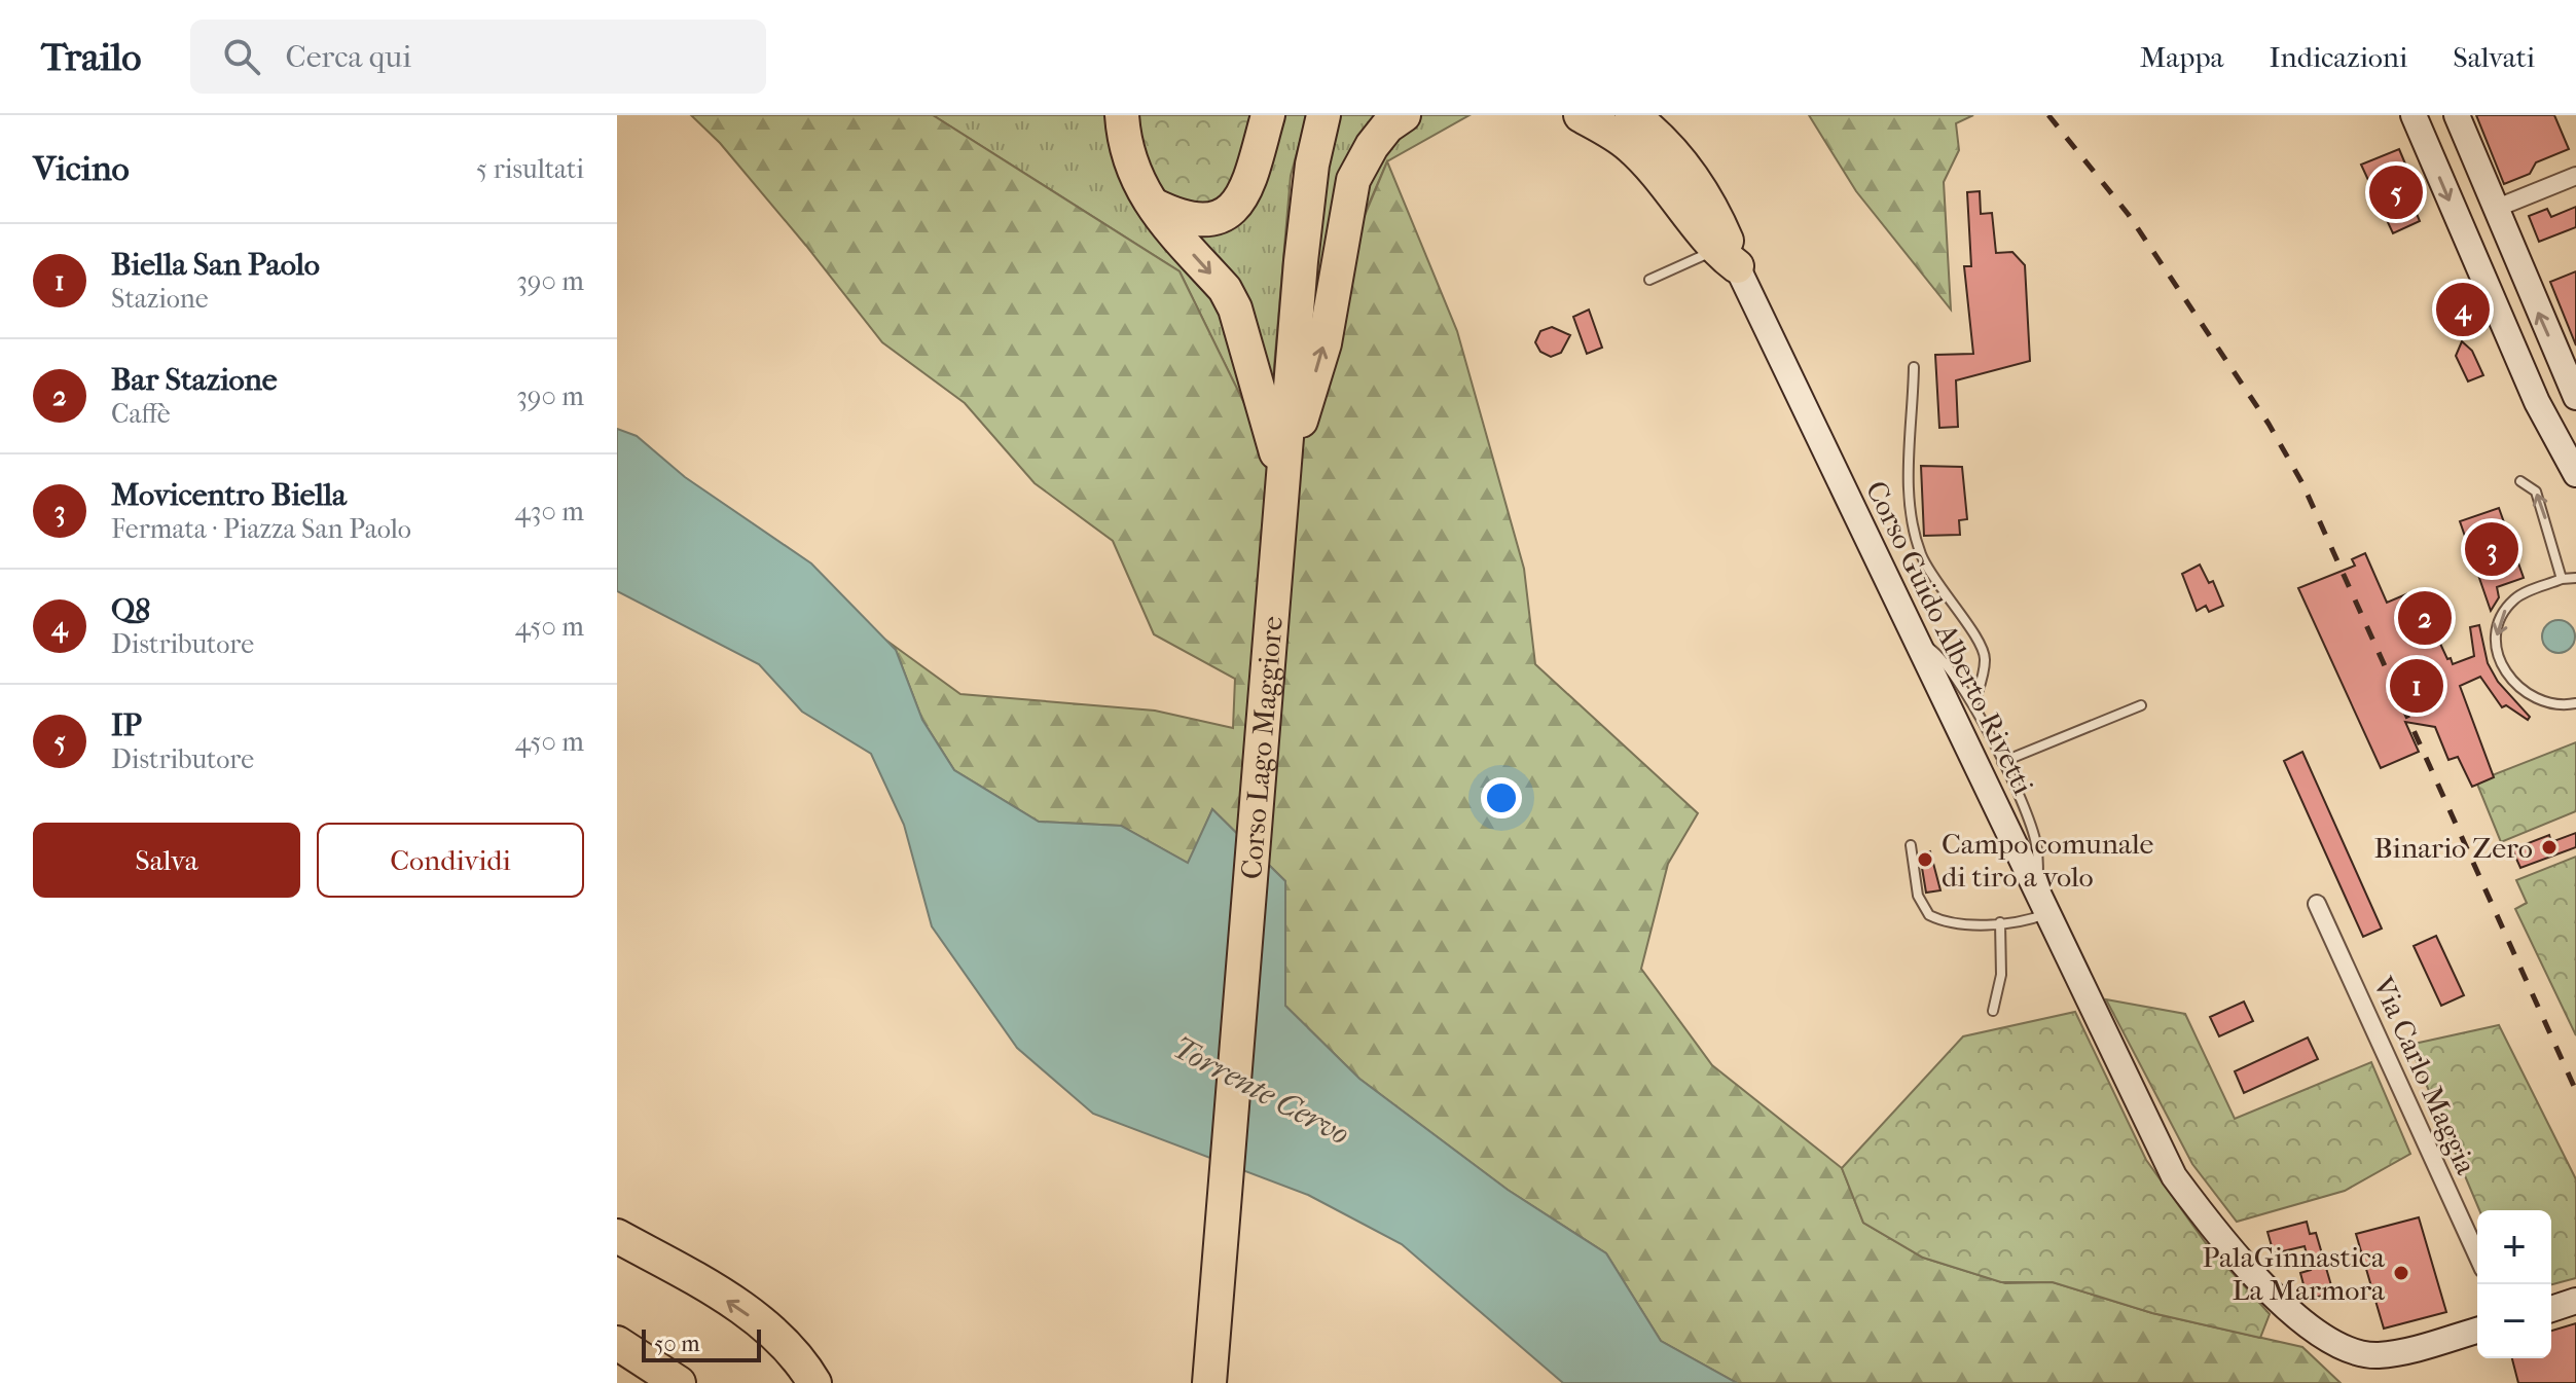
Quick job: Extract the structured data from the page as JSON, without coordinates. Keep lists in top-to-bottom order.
{
  "streets": {
    "highway": ["Corso Lago Maggiore"],
    "main road": ["Corso Guido Alberto Rivetti"],
    "street": ["Via Carlo Maggia"]
  },
  "water": ["Torrente Cervo"],
  "places": ["Binario Zero", "Campo comunale di tiro a volo", "PalaGinnastica La Marmora"],
  "scale_bar": "50 m",
  "page": {
    "header": "Trailo",
    "search": "Cerca qui",
    "nav": ["Mappa", "Indicazioni", "Salvati"],
    "heading": ["Vicino", "5 risultati"],
    "pins": [
      "5",
      "4",
      "3",
      "2",
      "1"
    ],
    "list": [
      {
        "mark": "1",
        "name": "Biella San Paolo",
        "note": "Stazione",
        "value": "390 m"
      },
      {
        "mark": "2",
        "name": "Bar Stazione",
        "note": "Caffè",
        "value": "390 m"
      },
      {
        "mark": "3",
        "name": "Movicentro Biella",
        "note": "Fermata · Piazza San Paolo",
        "value": "430 m"
      },
      {
        "mark": "4",
        "name": "Q8",
        "note": "Distributore",
        "value": "450 m"
      },
      {
        "mark": "5",
        "name": "IP",
        "note": "Distributore",
        "value": "450 m"
      }
    ],
    "buttons": ["Salva", "Condividi"],
    "map_buttons": ["+", "−"],
    "scale": "50 m"
  }
}
